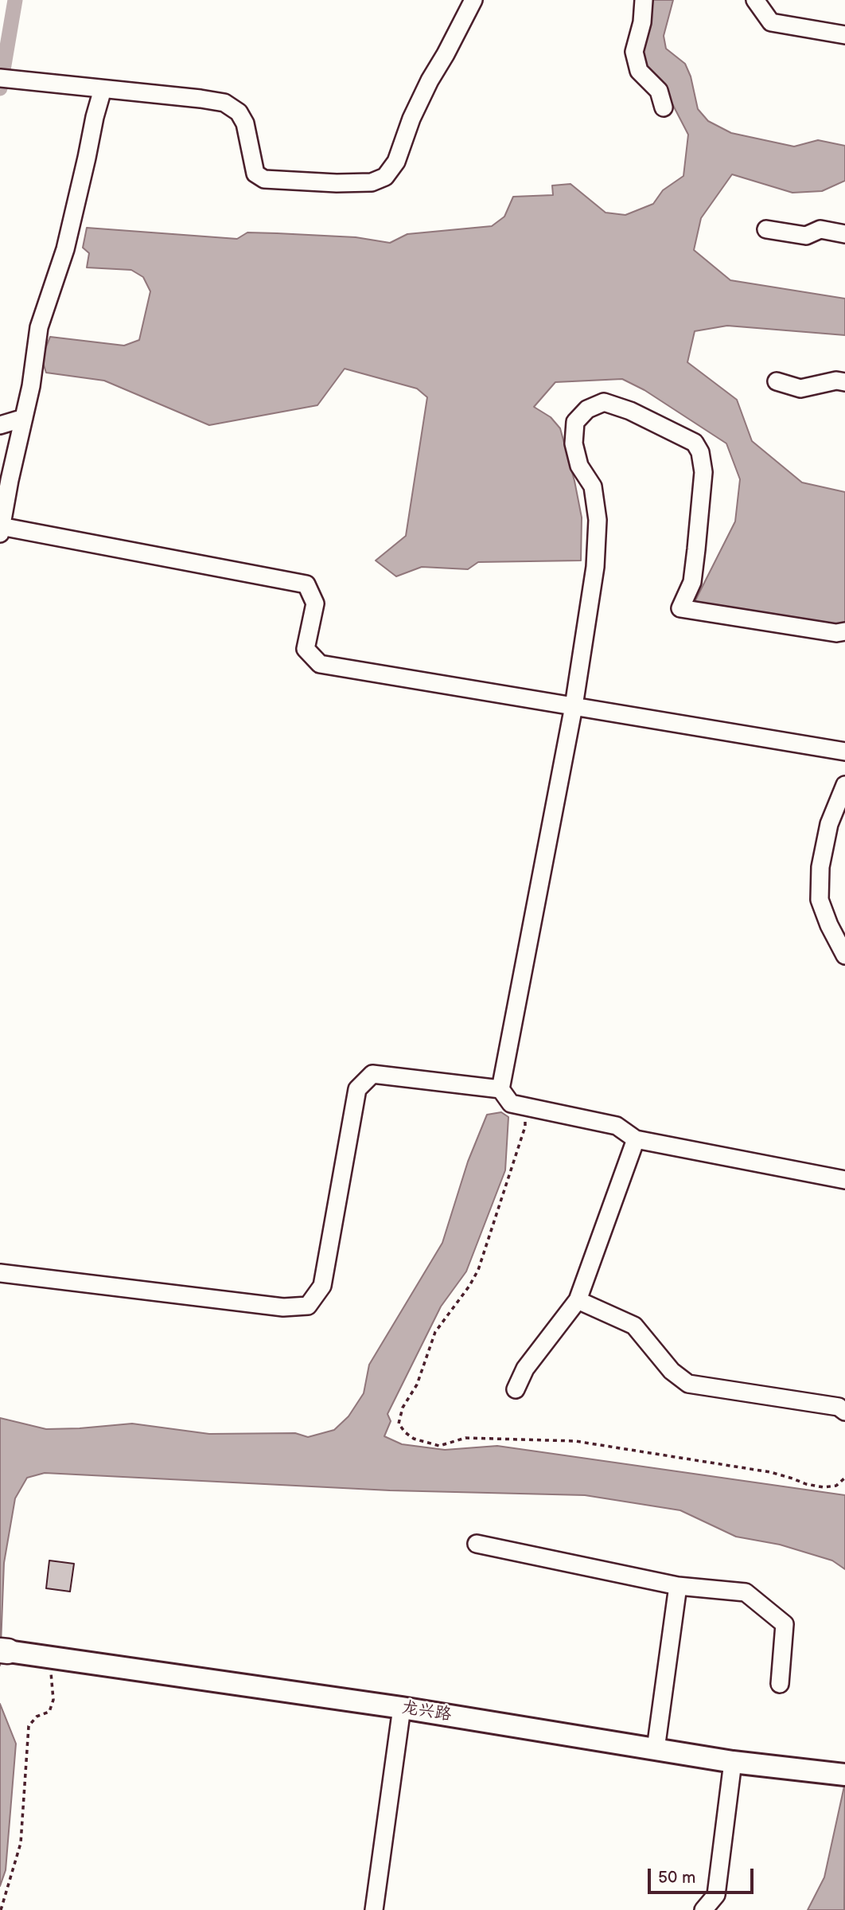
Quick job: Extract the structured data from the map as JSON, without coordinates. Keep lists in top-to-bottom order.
{
  "streets": {
    "street": ["龙兴路"]
  },
  "scale_bar": "50 m"
}
